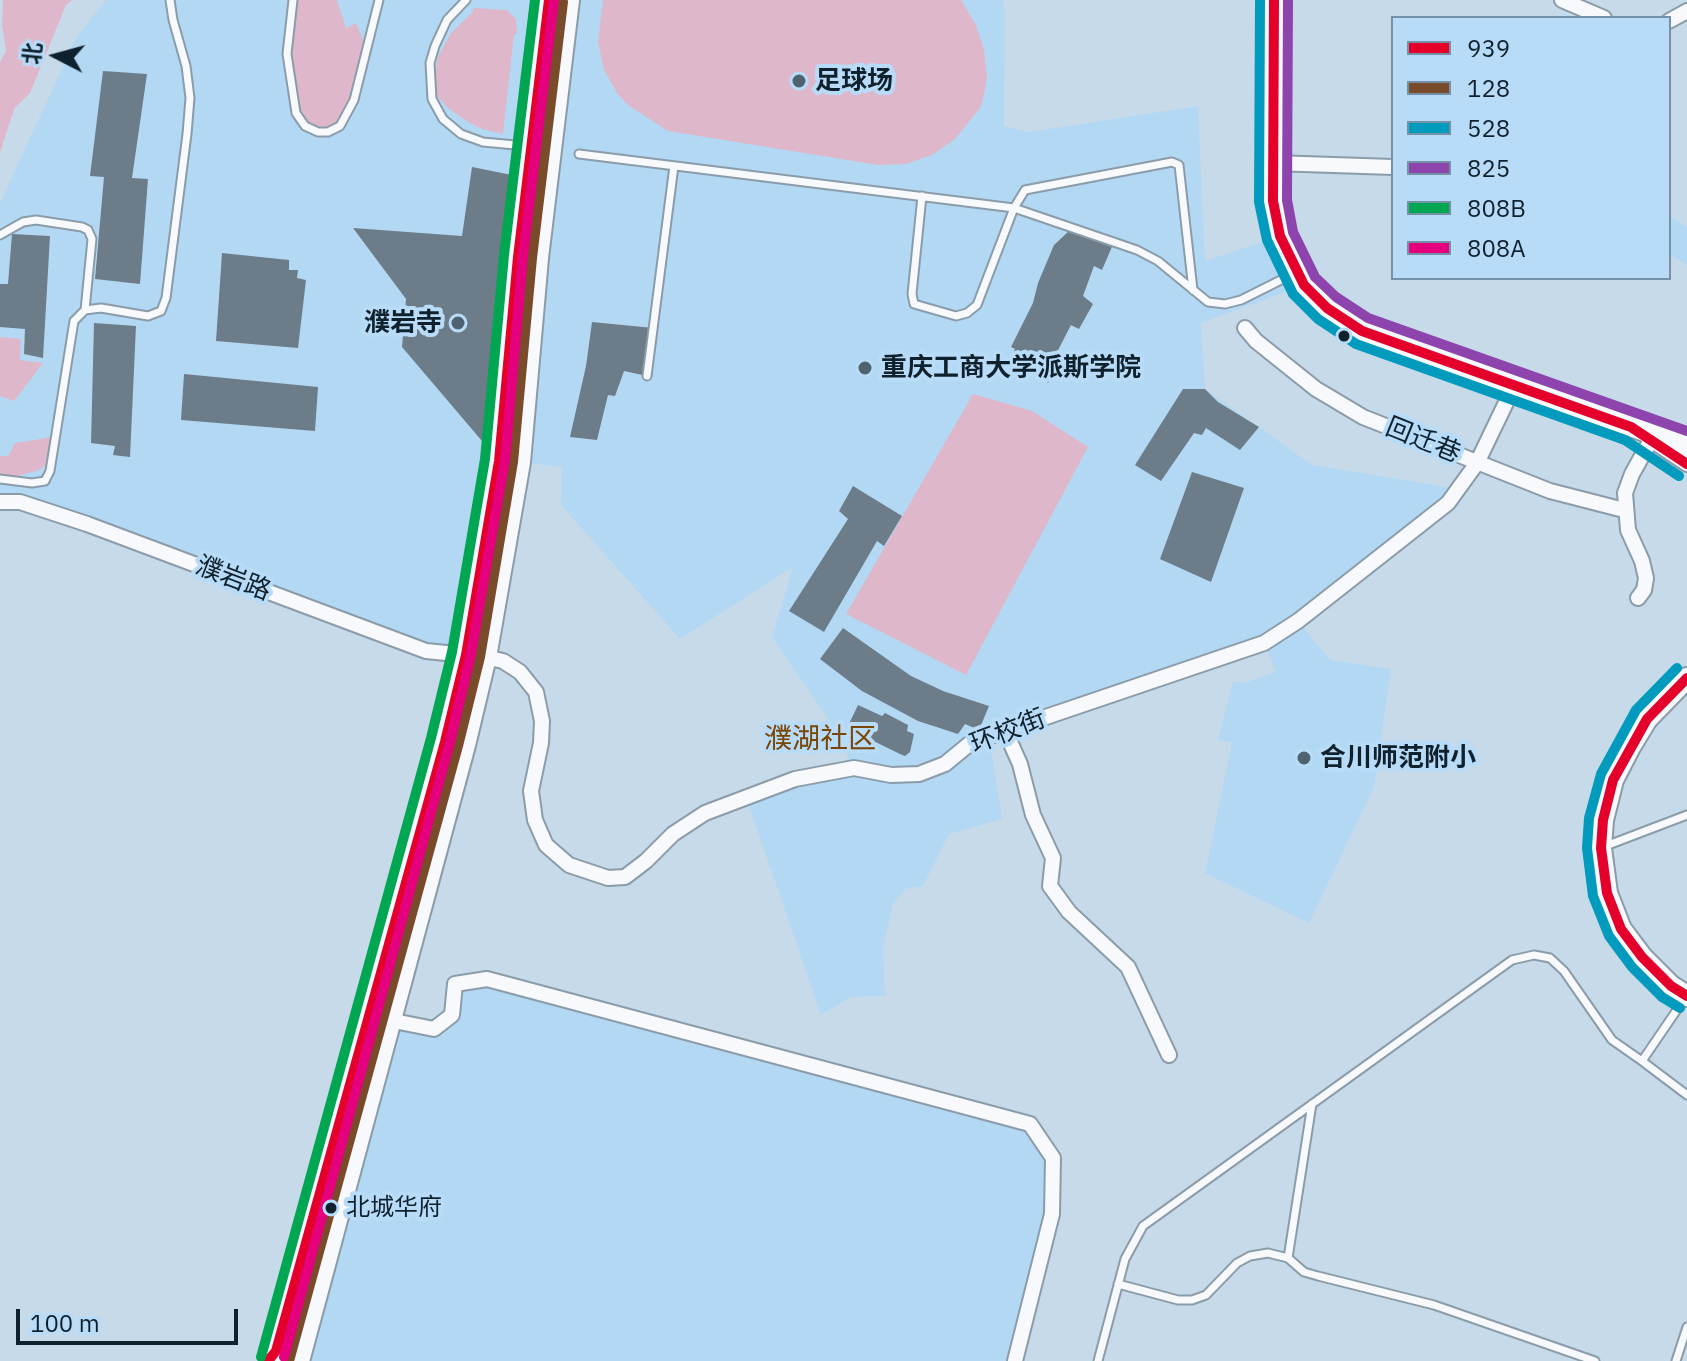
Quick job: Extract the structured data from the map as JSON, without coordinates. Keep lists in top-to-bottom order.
{
  "streets": {
    "street": ["回迁巷", "濮岩路", "环校街"]
  },
  "crossings": [
    ["回迁巷", "环校街"],
    ["濮岩路", "环校街"]
  ],
  "districts": ["濮湖社区"],
  "places": [
    "足球场",
    "濮岩寺",
    "重庆工商大学派斯学院",
    "合川师范附小",
    "北城华府"
  ],
  "lines": [
    "transit line 939",
    "transit line 528",
    "transit line 825",
    "transit line 808B",
    "transit line 808A",
    "transit line 128"
  ],
  "legend": [
    "939",
    "128",
    "528",
    "825",
    "808B",
    "808A"
  ],
  "scale_bar": "100 m",
  "north": "left"
}
